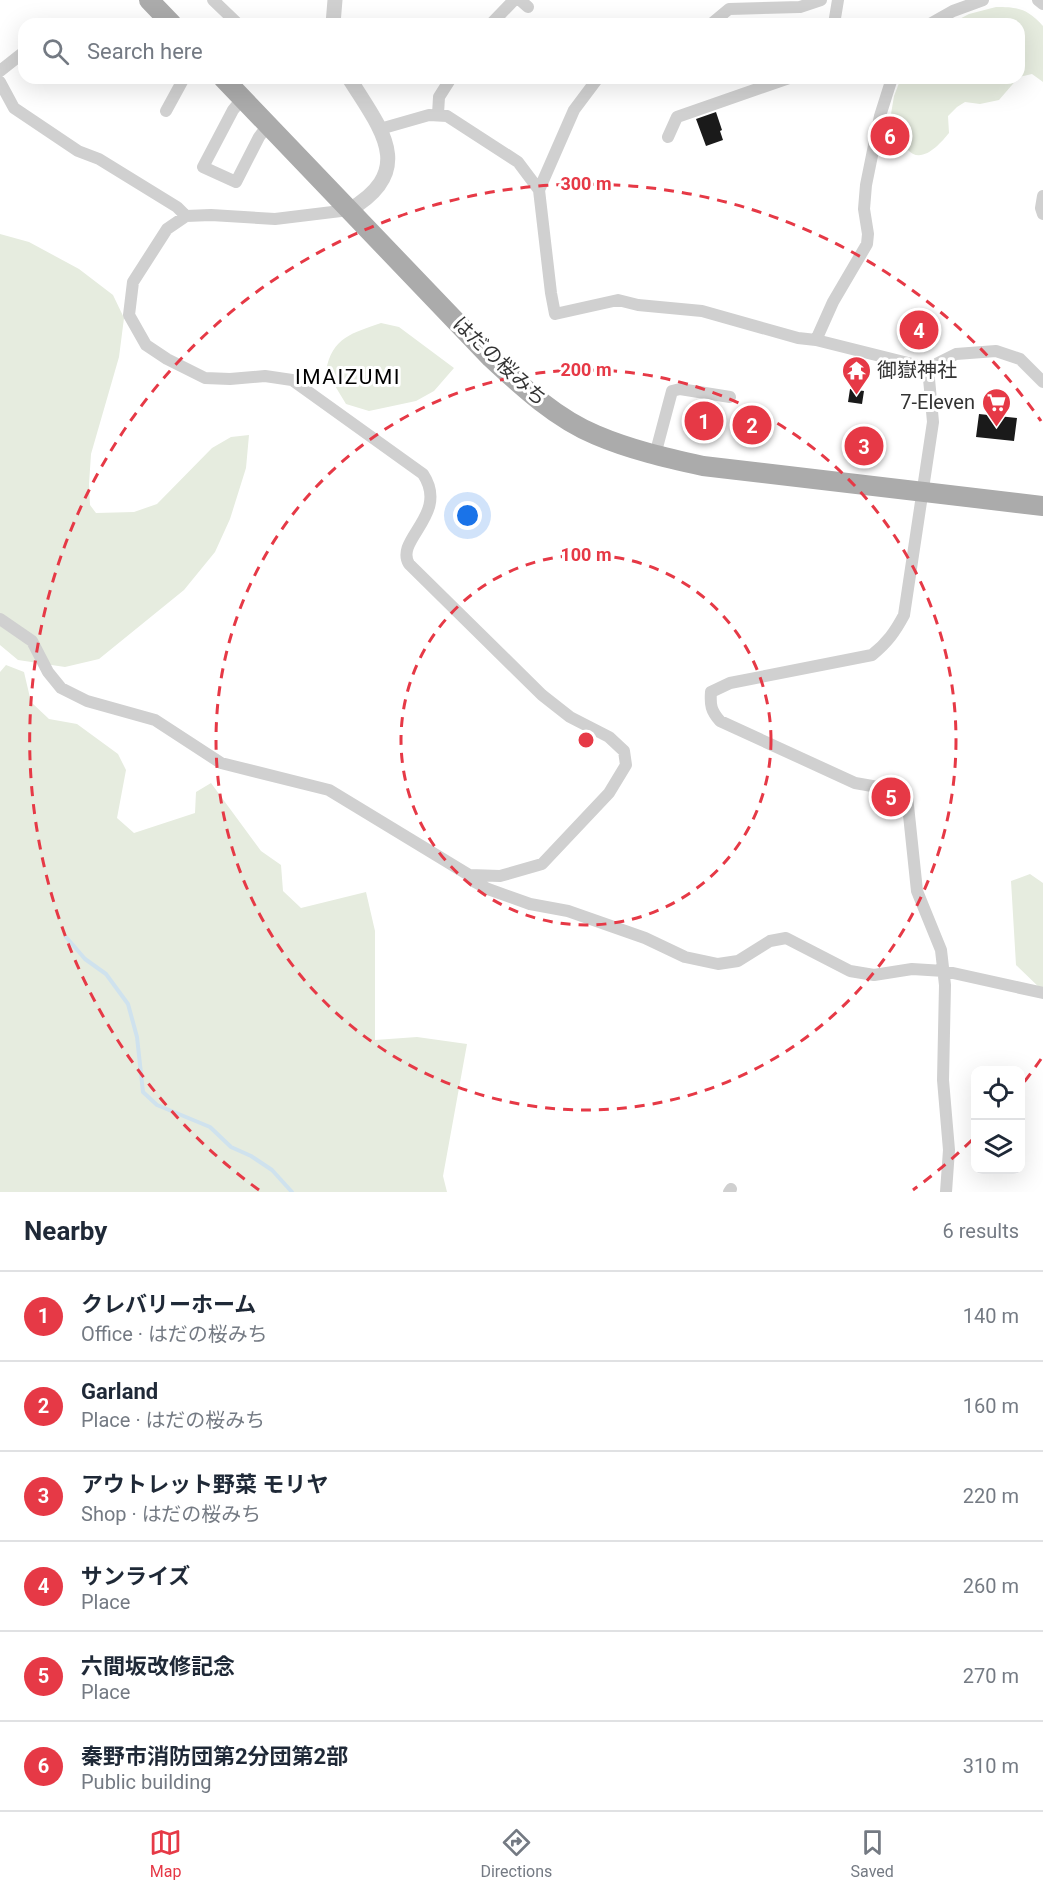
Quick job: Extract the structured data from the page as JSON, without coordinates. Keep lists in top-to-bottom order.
{
  "streets": {
    "main road": ["はだの桜みち"]
  },
  "districts": ["IMAIZUMI"],
  "places": {
    "temple": ["御嶽神社"],
    "supermarket": ["7-Eleven"]
  },
  "page": {
    "search": "Search here",
    "pins": [
      "6",
      "4",
      "1",
      "2",
      "3",
      "5"
    ],
    "heading": ["Nearby", "6 results"],
    "list": [
      {
        "mark": "1",
        "name": "クレバリーホーム",
        "note": "Office · はだの桜みち",
        "value": "140 m"
      },
      {
        "mark": "2",
        "name": "Garland",
        "note": "Place · はだの桜みち",
        "value": "160 m"
      },
      {
        "mark": "3",
        "name": "アウトレット野菜 モリヤ",
        "note": "Shop · はだの桜みち",
        "value": "220 m"
      },
      {
        "mark": "4",
        "name": "サンライズ",
        "note": "Place",
        "value": "260 m"
      },
      {
        "mark": "5",
        "name": "六間坂改修記念",
        "note": "Place",
        "value": "270 m"
      },
      {
        "mark": "6",
        "name": "秦野市消防団第2分団第2部",
        "note": "Public building",
        "value": "310 m"
      }
    ],
    "nav": ["Map", "Directions", "Saved"]
  },
  "rings": ["300 m", "200 m", "100 m"]
}
